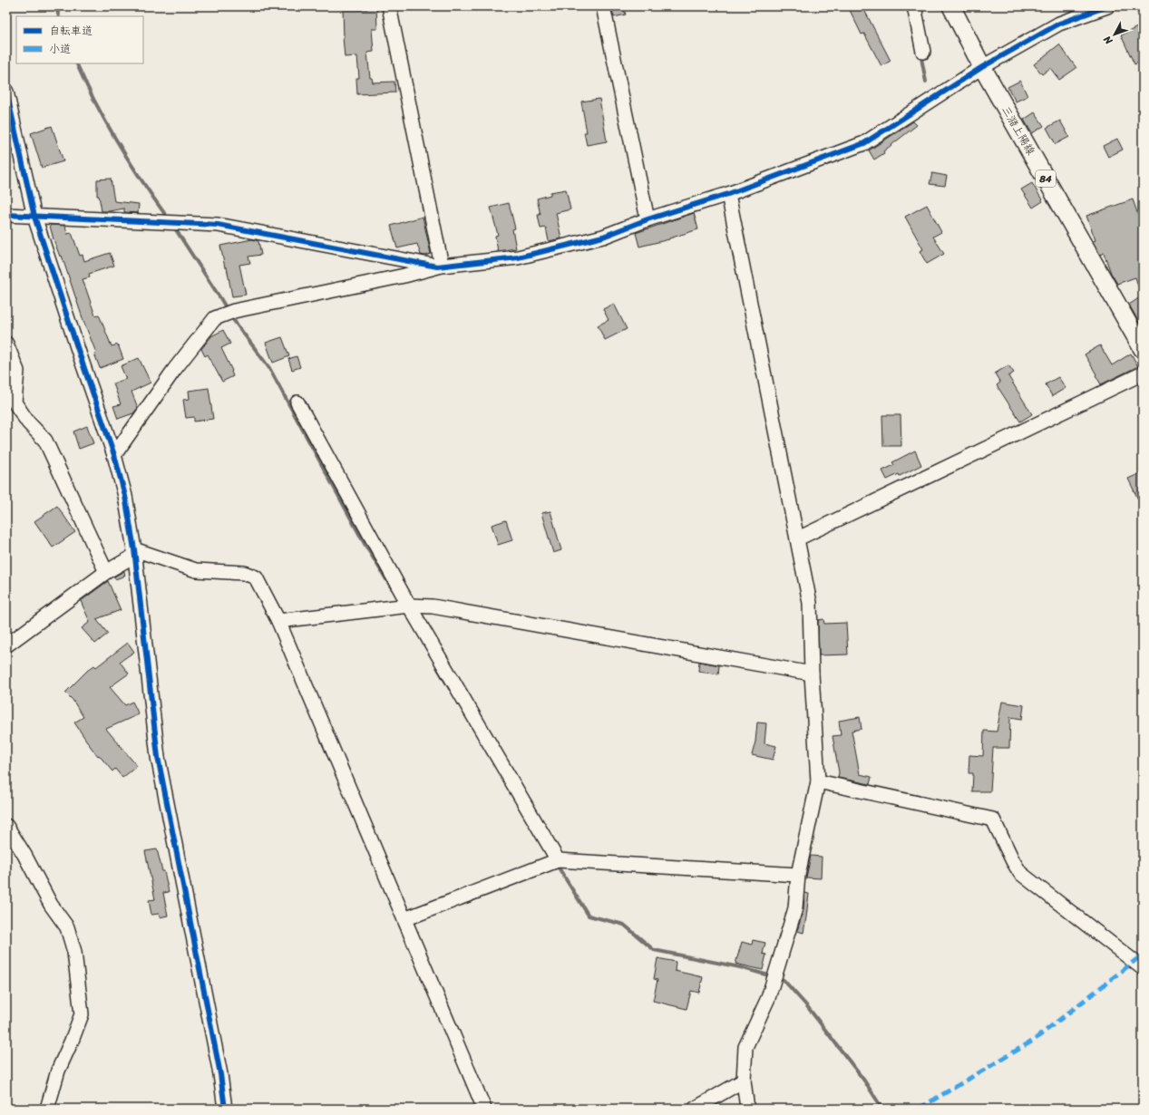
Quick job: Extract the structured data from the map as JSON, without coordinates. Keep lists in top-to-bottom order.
{
  "streets": {
    "main road": ["三潴上陽線", "84"]
  },
  "legend": ["自転車道", "小道"],
  "north": "bottom left"
}
